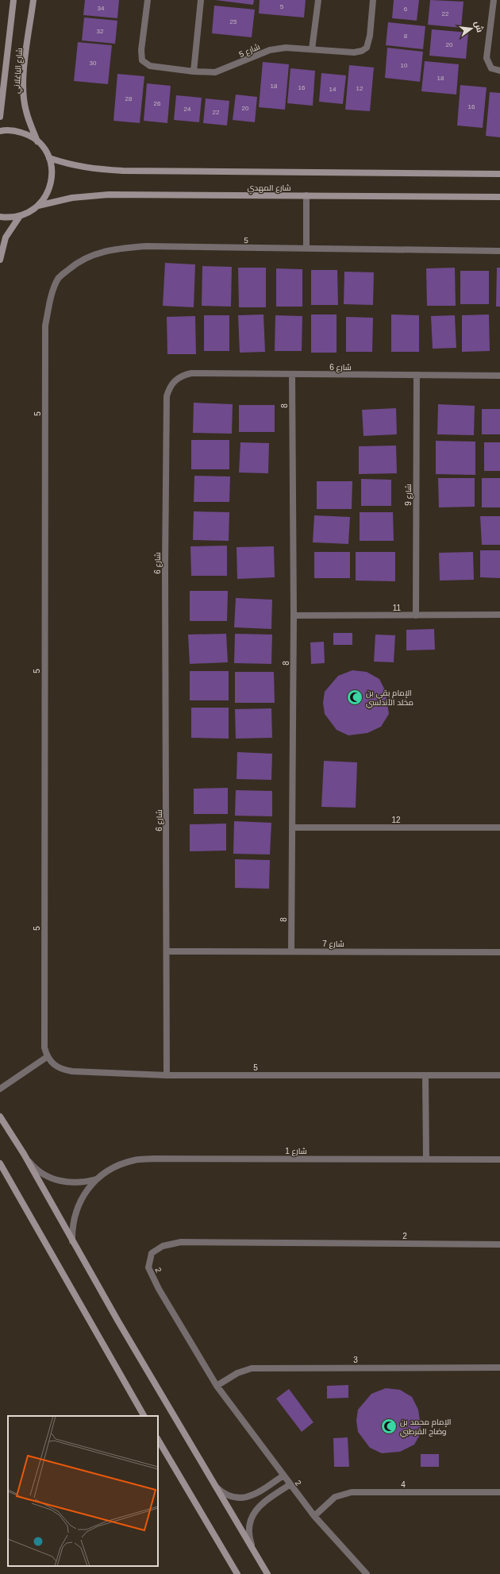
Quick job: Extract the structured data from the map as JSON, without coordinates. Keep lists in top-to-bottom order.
{
  "streets": {
    "main road": ["شارع الباغلاني", "شارع المهدي"],
    "street": [
      "شارع 5",
      "5",
      "شارع 6",
      "8",
      "شارع 9",
      "11",
      "12",
      "شارع 7",
      "شارع 1",
      "2",
      "3",
      "4"
    ]
  },
  "crossings": [
    ["5", "شارع 6"],
    ["شارع 6", "8"],
    ["شارع 6", "شارع 9"],
    ["شارع 6", "شارع 7"],
    ["8", "11"],
    ["8", "12"],
    ["8", "شارع 7"],
    ["شارع 9", "11"],
    ["2", "3"],
    ["2", "4"]
  ],
  "places": {
    "mosque": ["الإمام بقي بن مخلد الأندلسي", "الإمام محمد بن وضاح القرطبي"]
  },
  "house_numbers": [
    "5",
    "34",
    "6",
    "22",
    "25",
    "32",
    "8",
    "20",
    "30",
    "10",
    "18",
    "18",
    "16",
    "12",
    "14",
    "28",
    "26",
    "16",
    "20",
    "24",
    "22"
  ],
  "north": "right"
}
